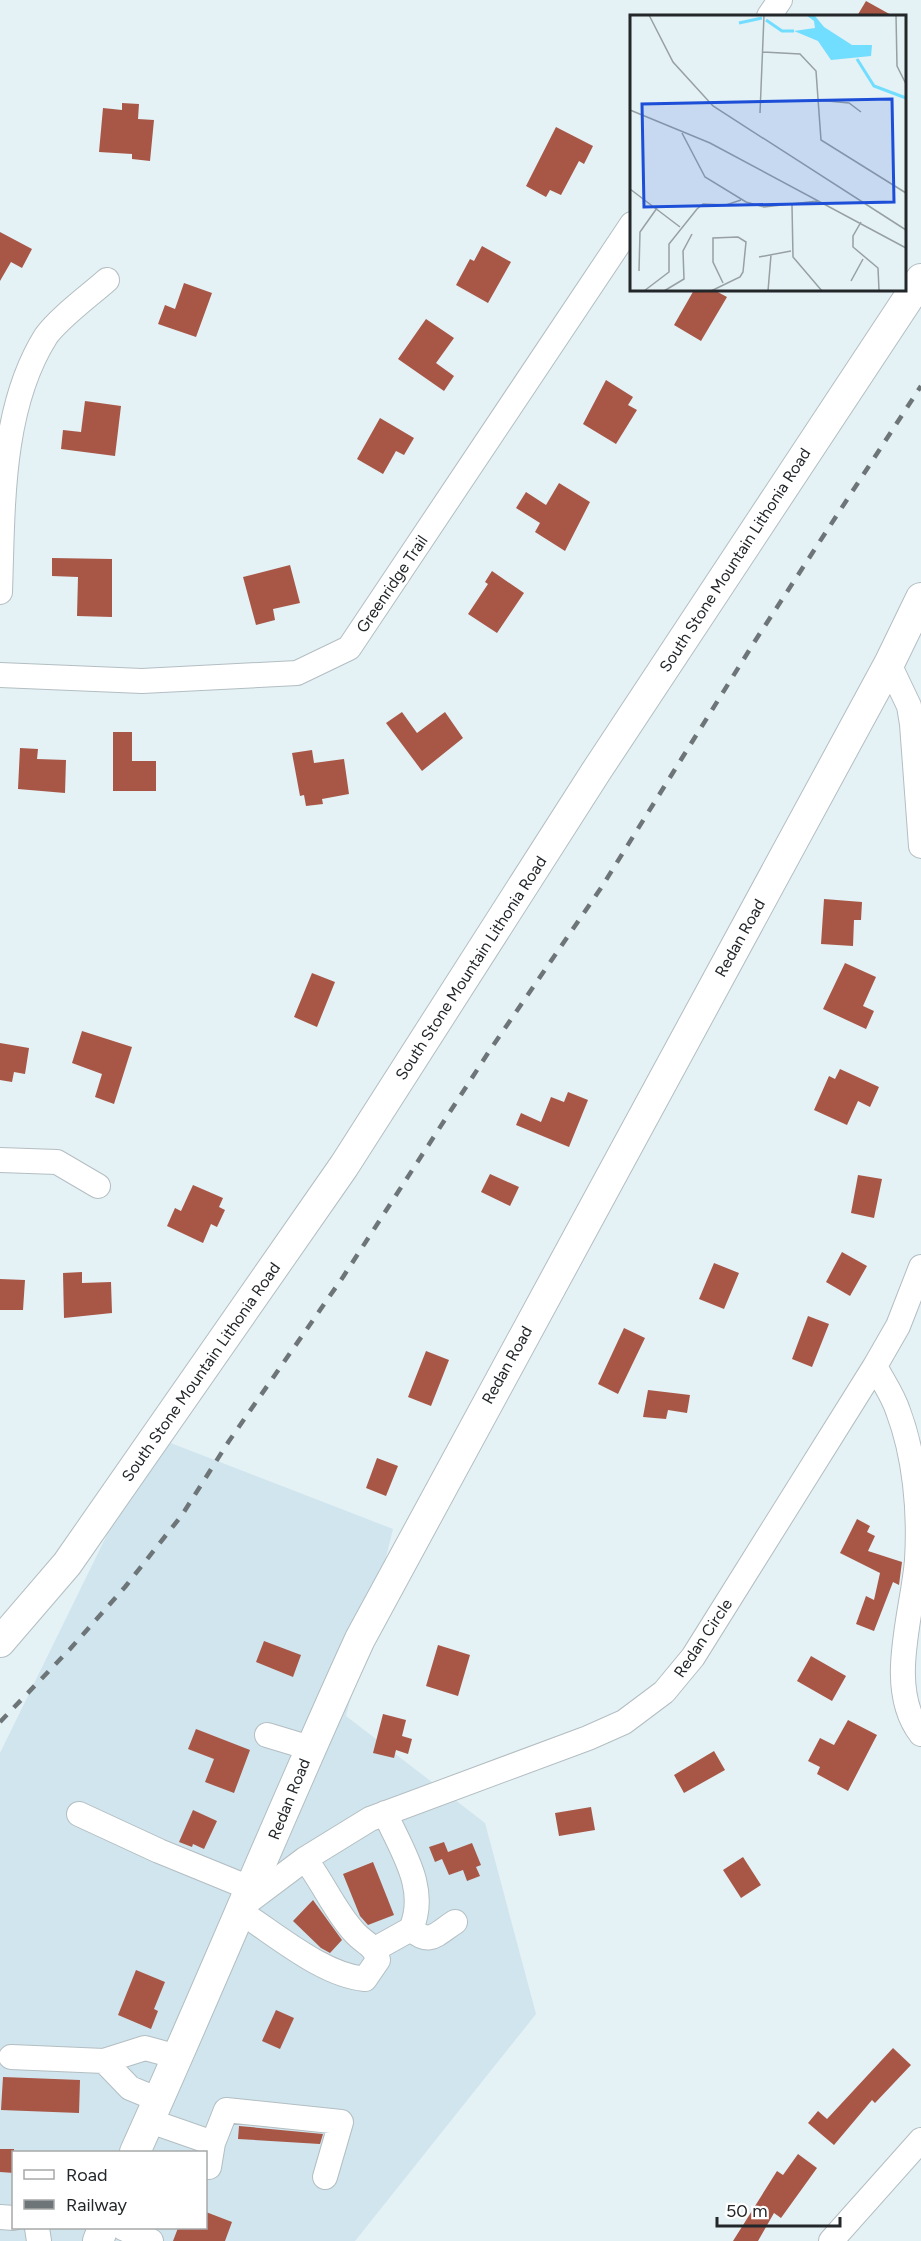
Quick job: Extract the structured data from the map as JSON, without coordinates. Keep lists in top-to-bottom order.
{
  "streets": {
    "main road": ["South Stone Mountain Lithonia Road", "Redan Road"],
    "street": ["Greenridge Trail", "Redan Circle"]
  },
  "crossings": [
    ["Redan Road", "Redan Circle"]
  ],
  "legend": ["Road", "Railway"],
  "scale_bar": "50 m"
}
